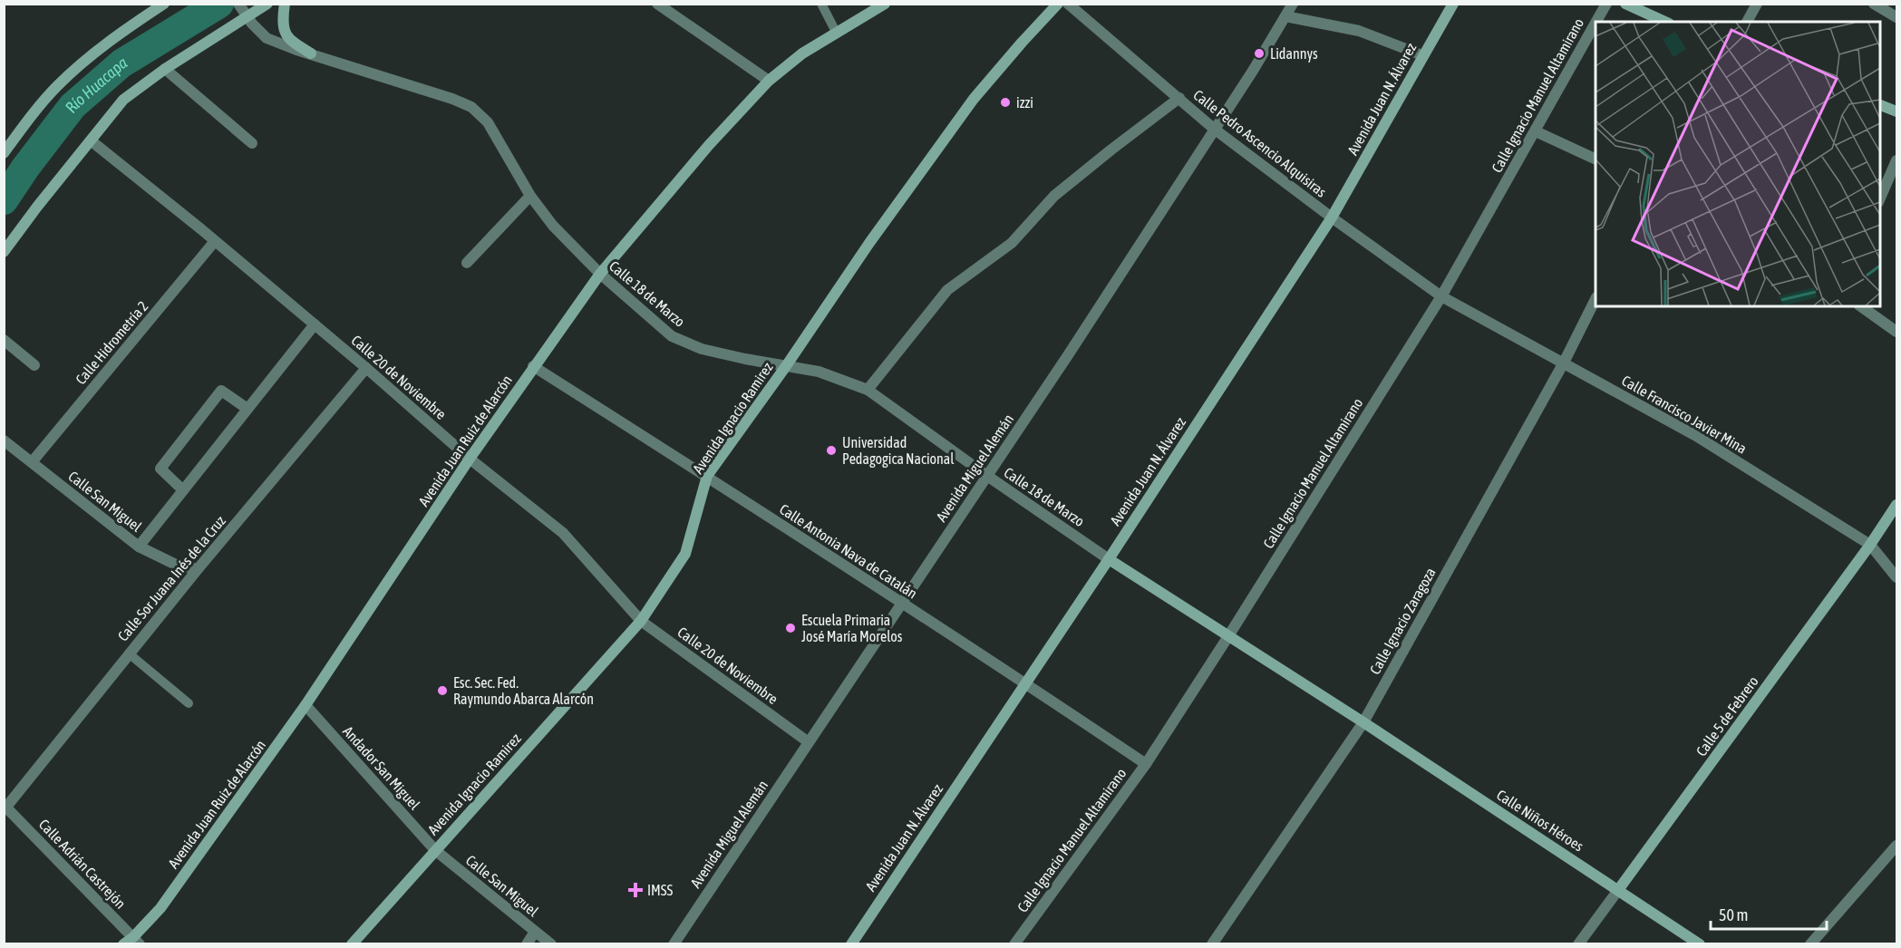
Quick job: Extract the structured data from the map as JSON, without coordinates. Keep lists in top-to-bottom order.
{
  "streets": {
    "main road": [
      "Avenida Juan N. Álvarez",
      "Calle 18 de Marzo",
      "Avenida Ignacio Ramirez",
      "Avenida Juan Ruiz de Alarcón",
      "Calle 5 de Febrero",
      "Calle Niños Héroes"
    ],
    "street": [
      "Calle Ignacio Manuel Altamirano",
      "Calle Pedro Ascencio Alquisiras",
      "Calle Hidrometría 2",
      "Calle 20 de Noviembre",
      "Calle Francisco Javier Mina",
      "Avenida Miguel Alemán",
      "Calle San Miguel",
      "Calle Antonia Nava de Catalán",
      "Calle Sor Juana Inés de la Cruz",
      "Calle Ignacio Zaragoza",
      "Andador San Miguel",
      "Calle Adrián Castrejón"
    ]
  },
  "crossings": [
    ["Calle Ignacio Manuel Altamirano", "Calle Pedro Ascencio Alquisiras"],
    ["Calle Ignacio Manuel Altamirano", "Calle 18 de Marzo"],
    ["Calle Ignacio Manuel Altamirano", "Calle Francisco Javier Mina"],
    ["Calle Ignacio Manuel Altamirano", "Calle Antonia Nava de Catalán"],
    ["Avenida Juan N. Álvarez", "Calle Pedro Ascencio Alquisiras"],
    ["Avenida Juan N. Álvarez", "Calle 18 de Marzo"],
    ["Avenida Juan N. Álvarez", "Calle Antonia Nava de Catalán"],
    ["Calle Pedro Ascencio Alquisiras", "Calle Francisco Javier Mina"],
    ["Calle Pedro Ascencio Alquisiras", "Avenida Miguel Alemán"],
    ["Calle 18 de Marzo", "Avenida Ignacio Ramirez"],
    ["Calle 18 de Marzo", "Avenida Juan Ruiz de Alarcón"],
    ["Calle 18 de Marzo", "Avenida Miguel Alemán"],
    ["Calle 18 de Marzo", "Calle Ignacio Zaragoza"],
    ["Calle 18 de Marzo", "Calle Niños Héroes"],
    ["Calle Hidrometría 2", "Calle 20 de Noviembre"],
    ["Calle Hidrometría 2", "Calle San Miguel"],
    ["Calle 20 de Noviembre", "Avenida Ignacio Ramirez"],
    ["Calle 20 de Noviembre", "Avenida Juan Ruiz de Alarcón"],
    ["Calle 20 de Noviembre", "Avenida Miguel Alemán"],
    ["Calle 20 de Noviembre", "Calle Sor Juana Inés de la Cruz"],
    ["Calle Francisco Javier Mina", "Calle Ignacio Zaragoza"],
    ["Calle Francisco Javier Mina", "Calle 5 de Febrero"],
    ["Avenida Ignacio Ramirez", "Calle San Miguel"],
    ["Avenida Ignacio Ramirez", "Calle Antonia Nava de Catalán"],
    ["Avenida Ignacio Ramirez", "Andador San Miguel"],
    ["Avenida Juan Ruiz de Alarcón", "Calle Antonia Nava de Catalán"],
    ["Avenida Juan Ruiz de Alarcón", "Andador San Miguel"],
    ["Avenida Juan Ruiz de Alarcón", "Calle Adrián Castrejón"],
    ["Avenida Miguel Alemán", "Calle Antonia Nava de Catalán"],
    ["Calle San Miguel", "Calle Sor Juana Inés de la Cruz"],
    ["Calle San Miguel", "Andador San Miguel"],
    ["Calle Sor Juana Inés de la Cruz", "Calle Adrián Castrejón"],
    ["Calle Ignacio Zaragoza", "Calle Niños Héroes"],
    ["Calle 5 de Febrero", "Calle Niños Héroes"]
  ],
  "water": ["Río Huacapa"],
  "places": {
    "other": [
      "Lidannys",
      "izzi",
      "Universidad Pedagogica Nacional",
      "Escuela Primaria José María Morelos",
      "Esc. Sec. Fed. Raymundo Abarca Alarcón"
    ],
    "health": ["IMSS"]
  },
  "scale_bar": "50 m"
}
